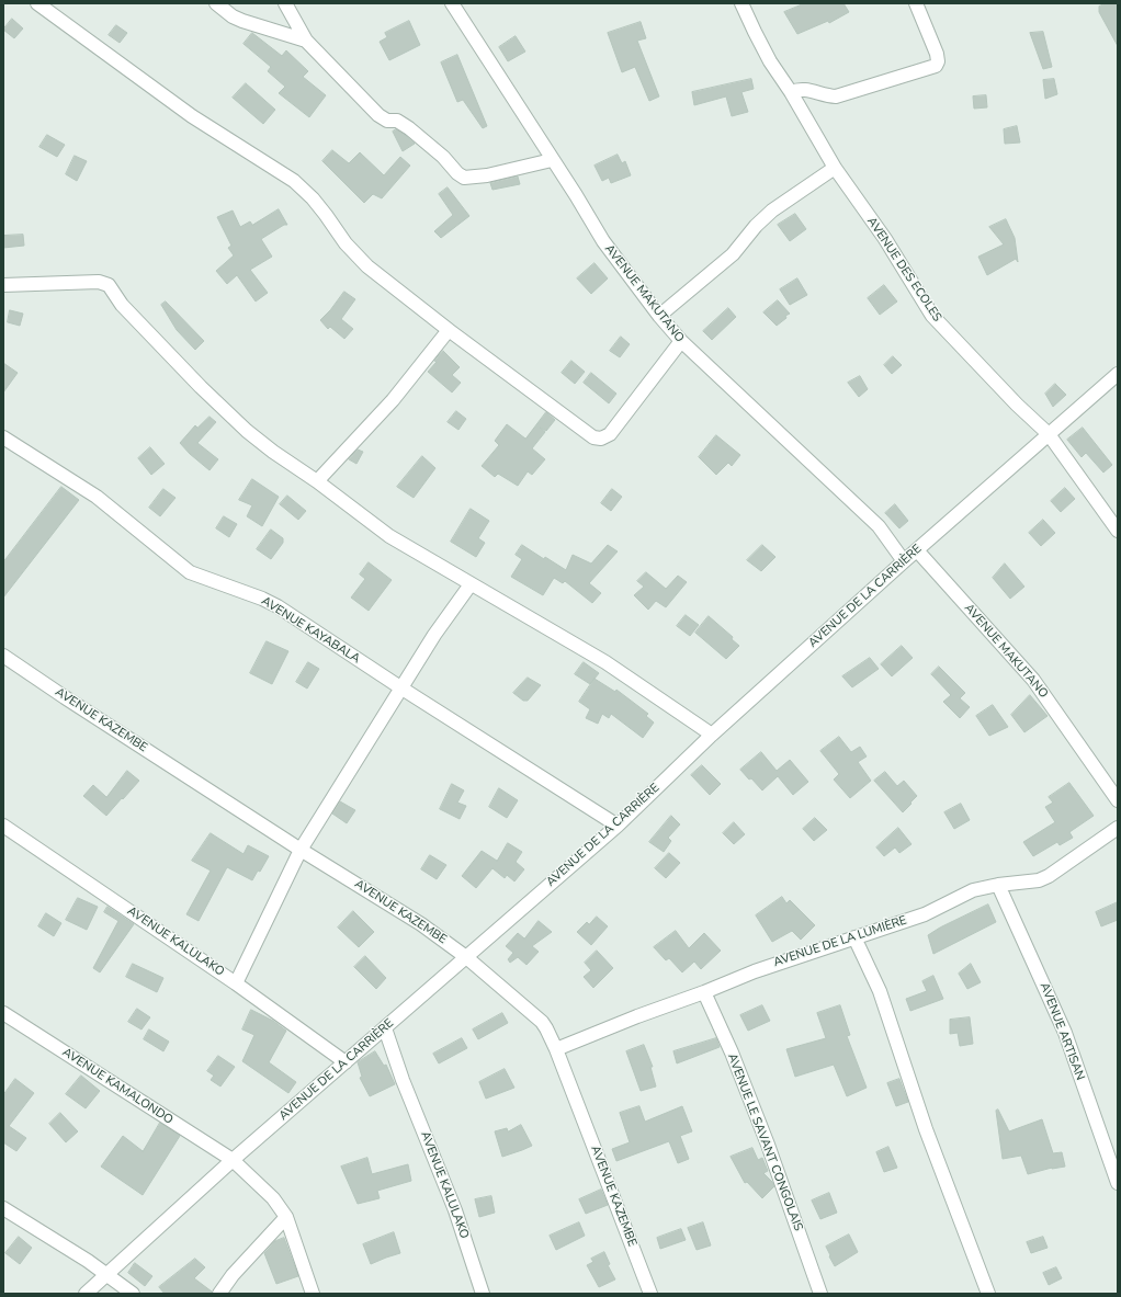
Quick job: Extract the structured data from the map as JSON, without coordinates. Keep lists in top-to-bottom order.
{
  "streets": {
    "street": [
      "AVENUE DES ECOLES",
      "AVENUE MAKUTANO",
      "AVENUE DE LA CARRIÈRE",
      "AVENUE KAYABALA",
      "AVENUE KAZEMBE",
      "AVENUE KALULAKO",
      "AVENUE DE LA LUMIÈRE",
      "AVENUE ARTISAN",
      "AVENUE KAMALONDO",
      "AVENUE LE SAVANT CONGOLAIS"
    ]
  },
  "crossings": [
    ["AVENUE DES ECOLES", "AVENUE DE LA CARRIÈRE"],
    ["AVENUE MAKUTANO", "AVENUE DE LA CARRIÈRE"],
    ["AVENUE DE LA CARRIÈRE", "AVENUE KAYABALA"],
    ["AVENUE DE LA CARRIÈRE", "AVENUE KAZEMBE"],
    ["AVENUE DE LA CARRIÈRE", "AVENUE KALULAKO"],
    ["AVENUE DE LA CARRIÈRE", "AVENUE KAMALONDO"],
    ["AVENUE KAZEMBE", "AVENUE DE LA LUMIÈRE"],
    ["AVENUE DE LA LUMIÈRE", "AVENUE ARTISAN"],
    ["AVENUE DE LA LUMIÈRE", "AVENUE LE SAVANT CONGOLAIS"]
  ]
}
